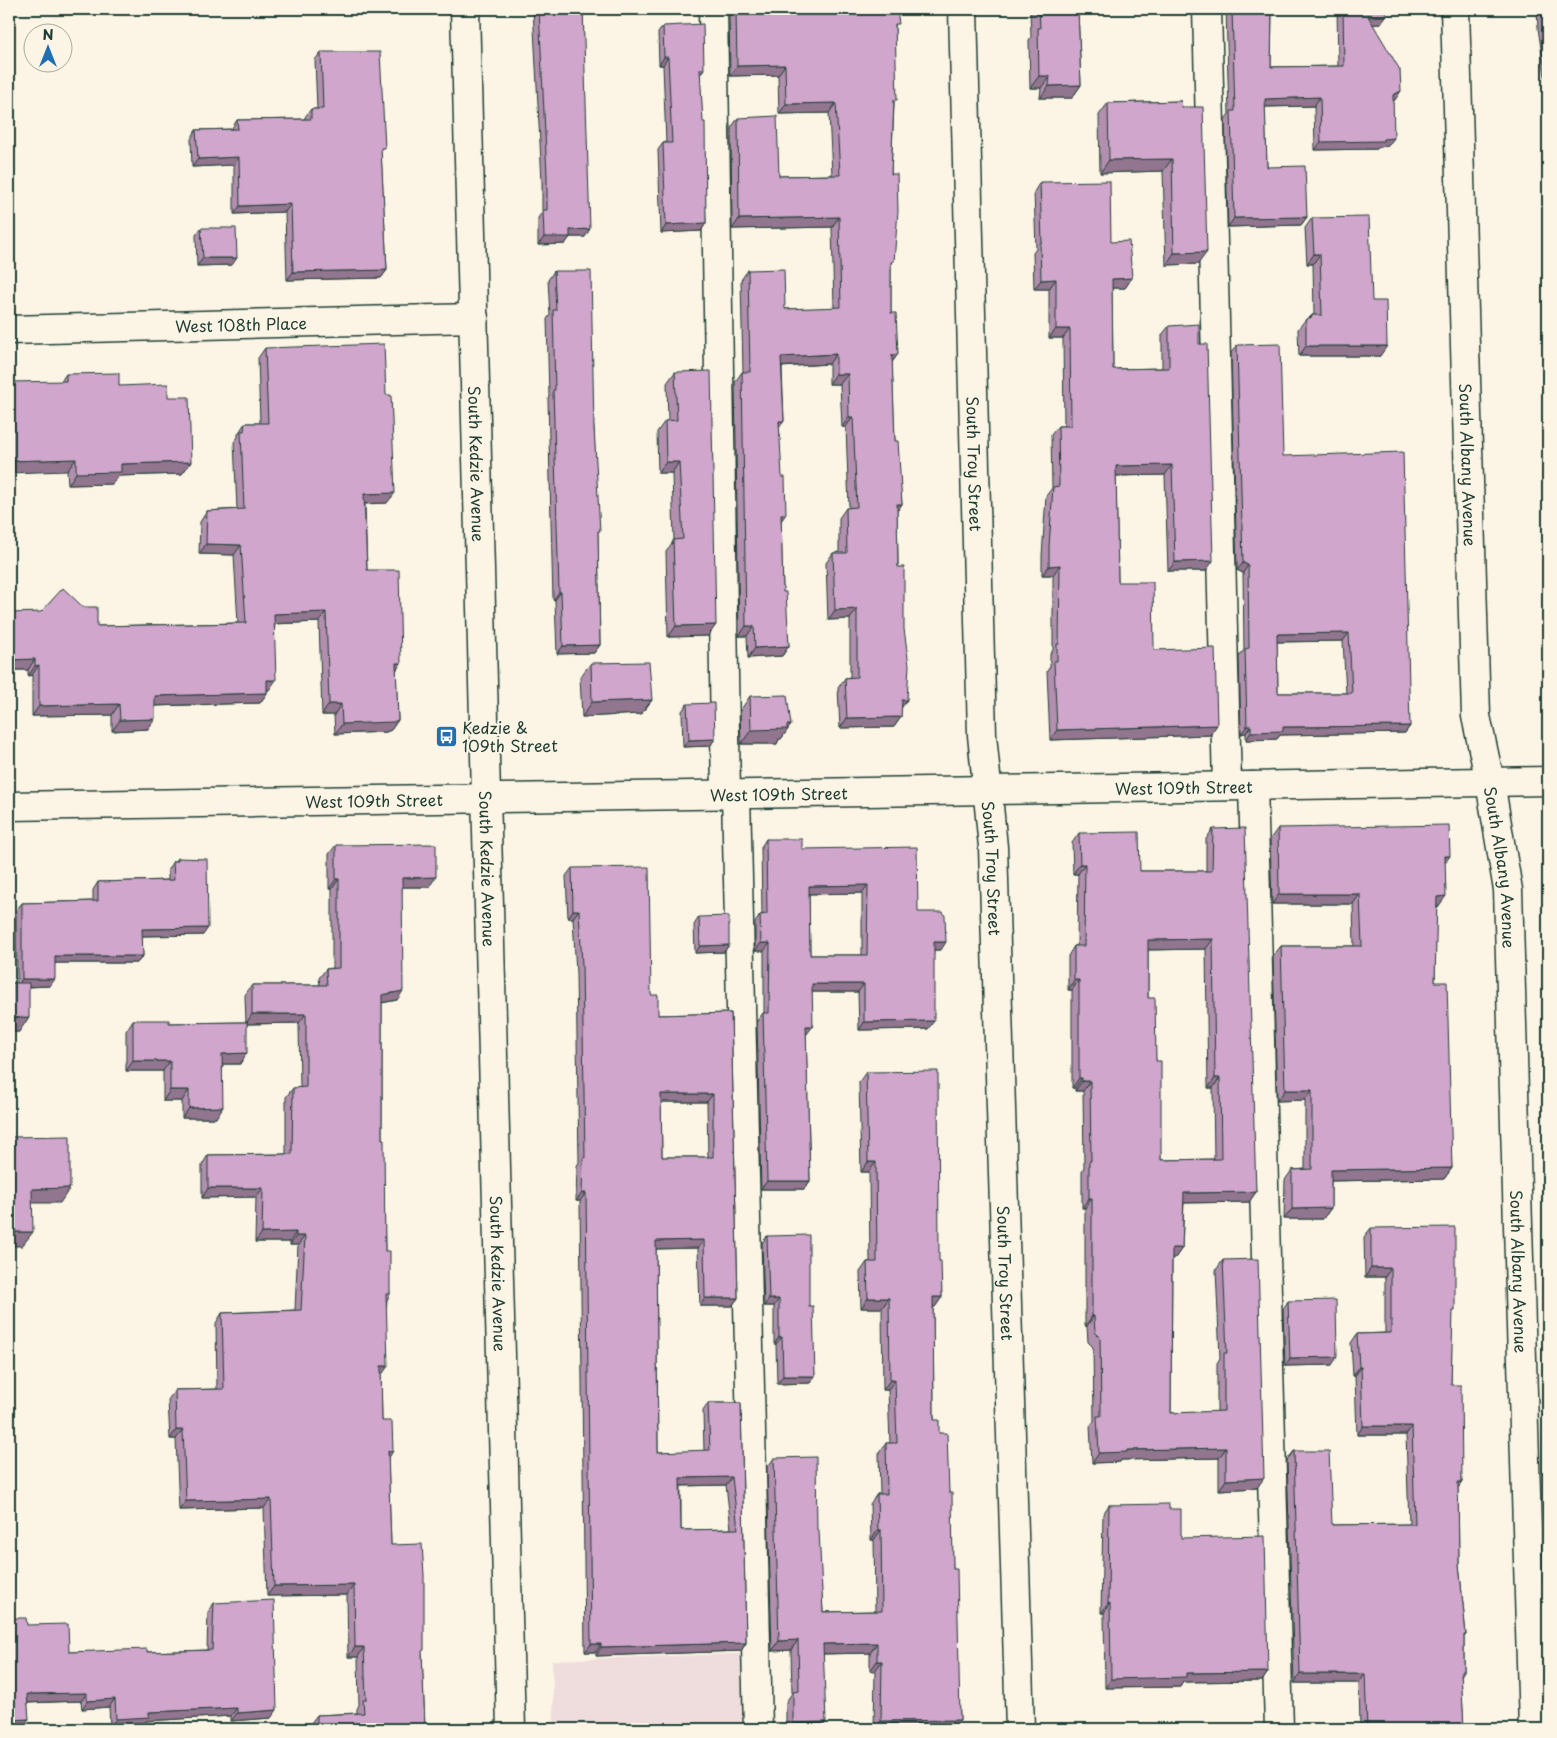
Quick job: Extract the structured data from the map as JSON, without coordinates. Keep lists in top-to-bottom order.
{
  "streets": {
    "street": [
      "West 108th Place",
      "South Kedzie Avenue",
      "South Troy Street",
      "South Albany Avenue",
      "West 109th Street"
    ]
  },
  "crossings": [
    ["West 108th Place", "South Kedzie Avenue"],
    ["South Kedzie Avenue", "West 109th Street"],
    ["South Troy Street", "West 109th Street"],
    ["South Albany Avenue", "West 109th Street"]
  ],
  "places": {
    "bus stop": ["Kedzie & 109th Street"]
  },
  "north": "top"
}
